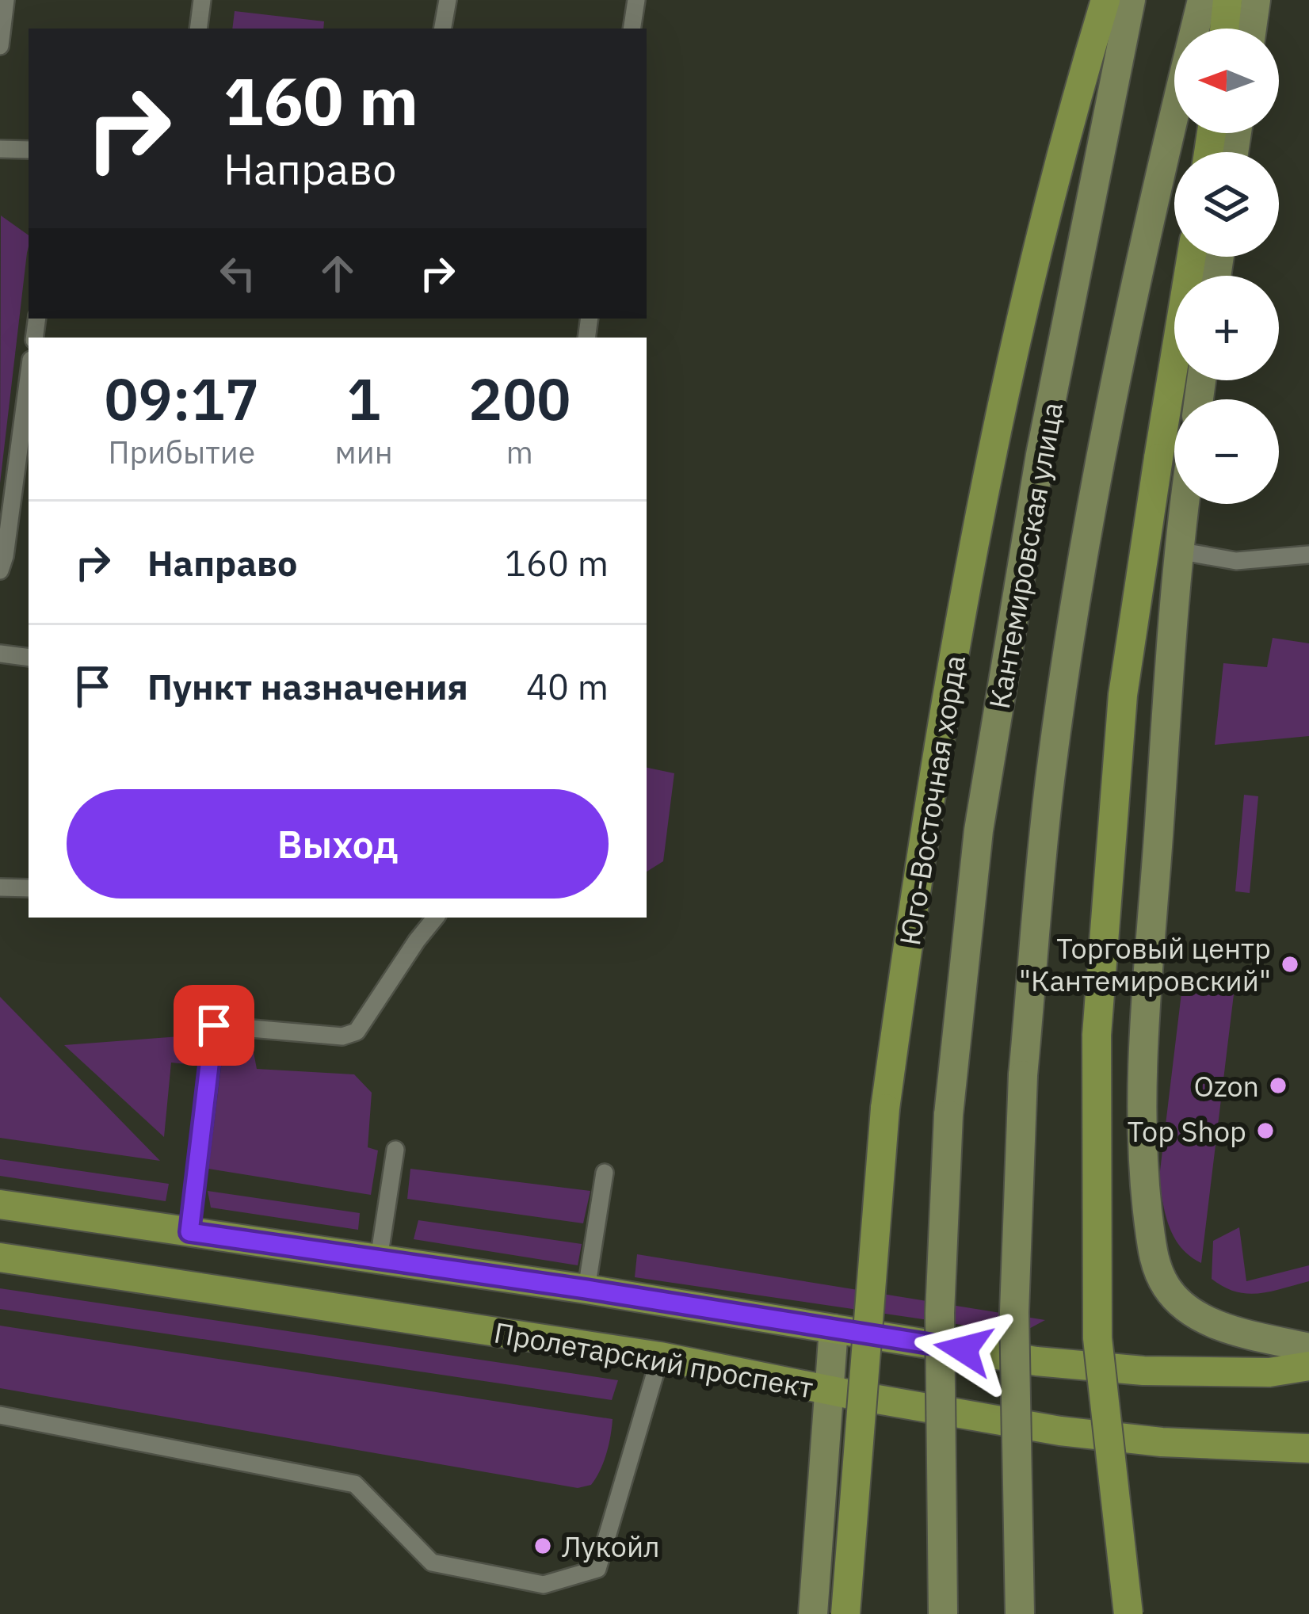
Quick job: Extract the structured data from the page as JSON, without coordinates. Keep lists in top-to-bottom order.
{
  "streets": {
    "main road": ["Кантемировская улица", "Юго-Восточная хорда", "Пролетарский проспект"]
  },
  "places": [
    "Торговый центр \"Кантемировский\"",
    "Ozon",
    "Top Shop",
    "Лукойл"
  ],
  "north": "left",
  "page": {
    "map_buttons": ["+", "−"],
    "turn": ["160 m", "Направо"],
    "eta": [
      "09:17",
      "Прибытие",
      "1",
      "мин",
      "200",
      "m"
    ],
    "list": [
      {
        "name": "Направо",
        "value": "160 m"
      },
      {
        "name": "Пункт назначения",
        "value": "40 m"
      }
    ],
    "buttons": "Выход"
  }
}
